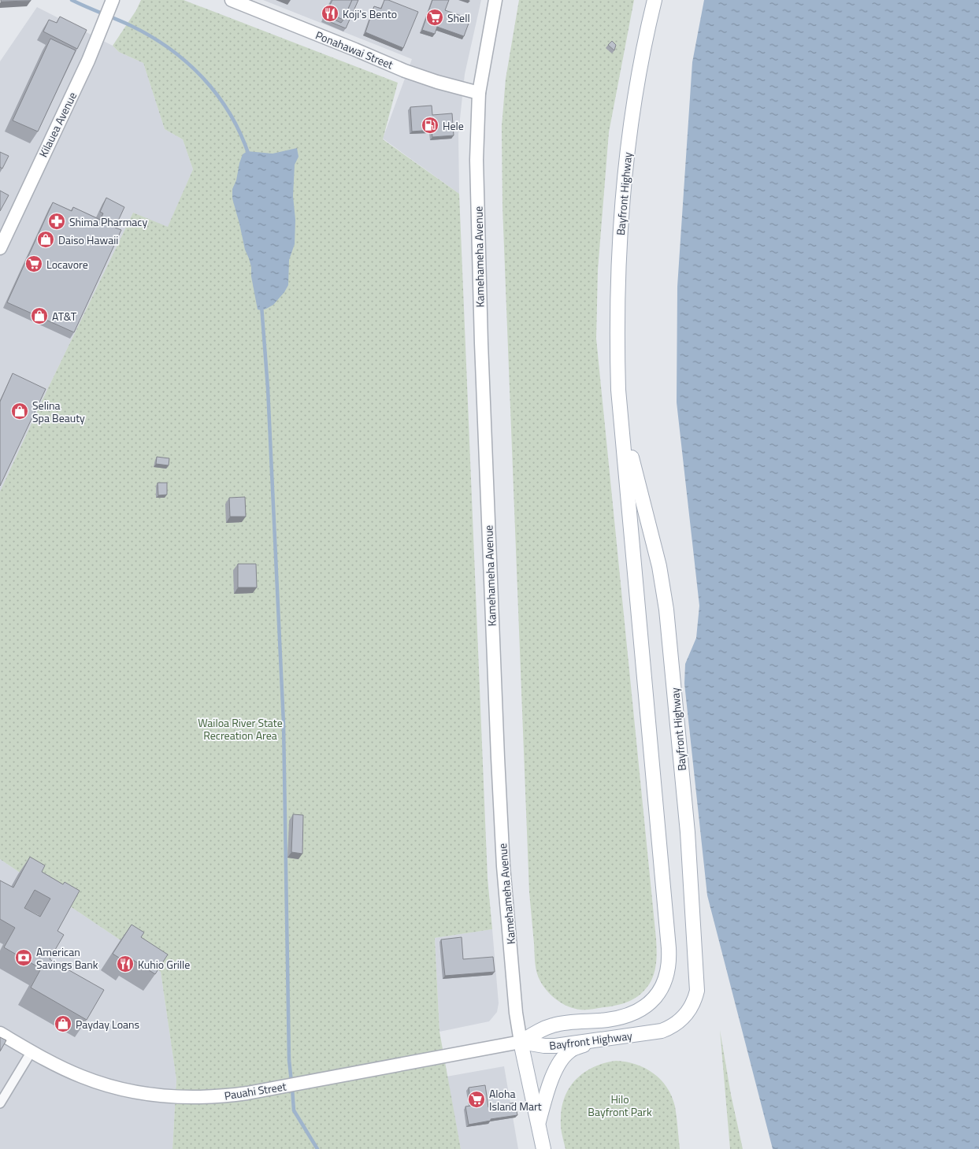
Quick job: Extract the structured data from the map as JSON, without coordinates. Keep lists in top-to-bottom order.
{
  "streets": {
    "main road": ["Bayfront Highway", "Kamehameha Avenue"],
    "street": ["Ponahawai Street", "Kilauea Avenue", "Pauahi Street"]
  },
  "crossings": [
    ["Ponahawai Street", "Kamehameha Avenue"],
    ["Bayfront Highway", "Kamehameha Avenue"],
    ["Bayfront Highway", "Pauahi Street"],
    ["Kamehameha Avenue", "Pauahi Street"]
  ],
  "parks": ["Wailoa River State Recreation Area", "Hilo Bayfront Park"],
  "places": {
    "restaurant": ["Koji's Bento", "Kuhio Grille"],
    "supermarket": ["Shell", "Locavore", "Aloha Island Mart"],
    "fuel station": ["Hele"],
    "pharmacy": ["Shima Pharmacy"],
    "shop": [
      "Daiso Hawaii",
      "AT&T",
      "Selina Spa Beauty",
      "Payday Loans"
    ],
    "bank": ["American Savings Bank"]
  }
}
